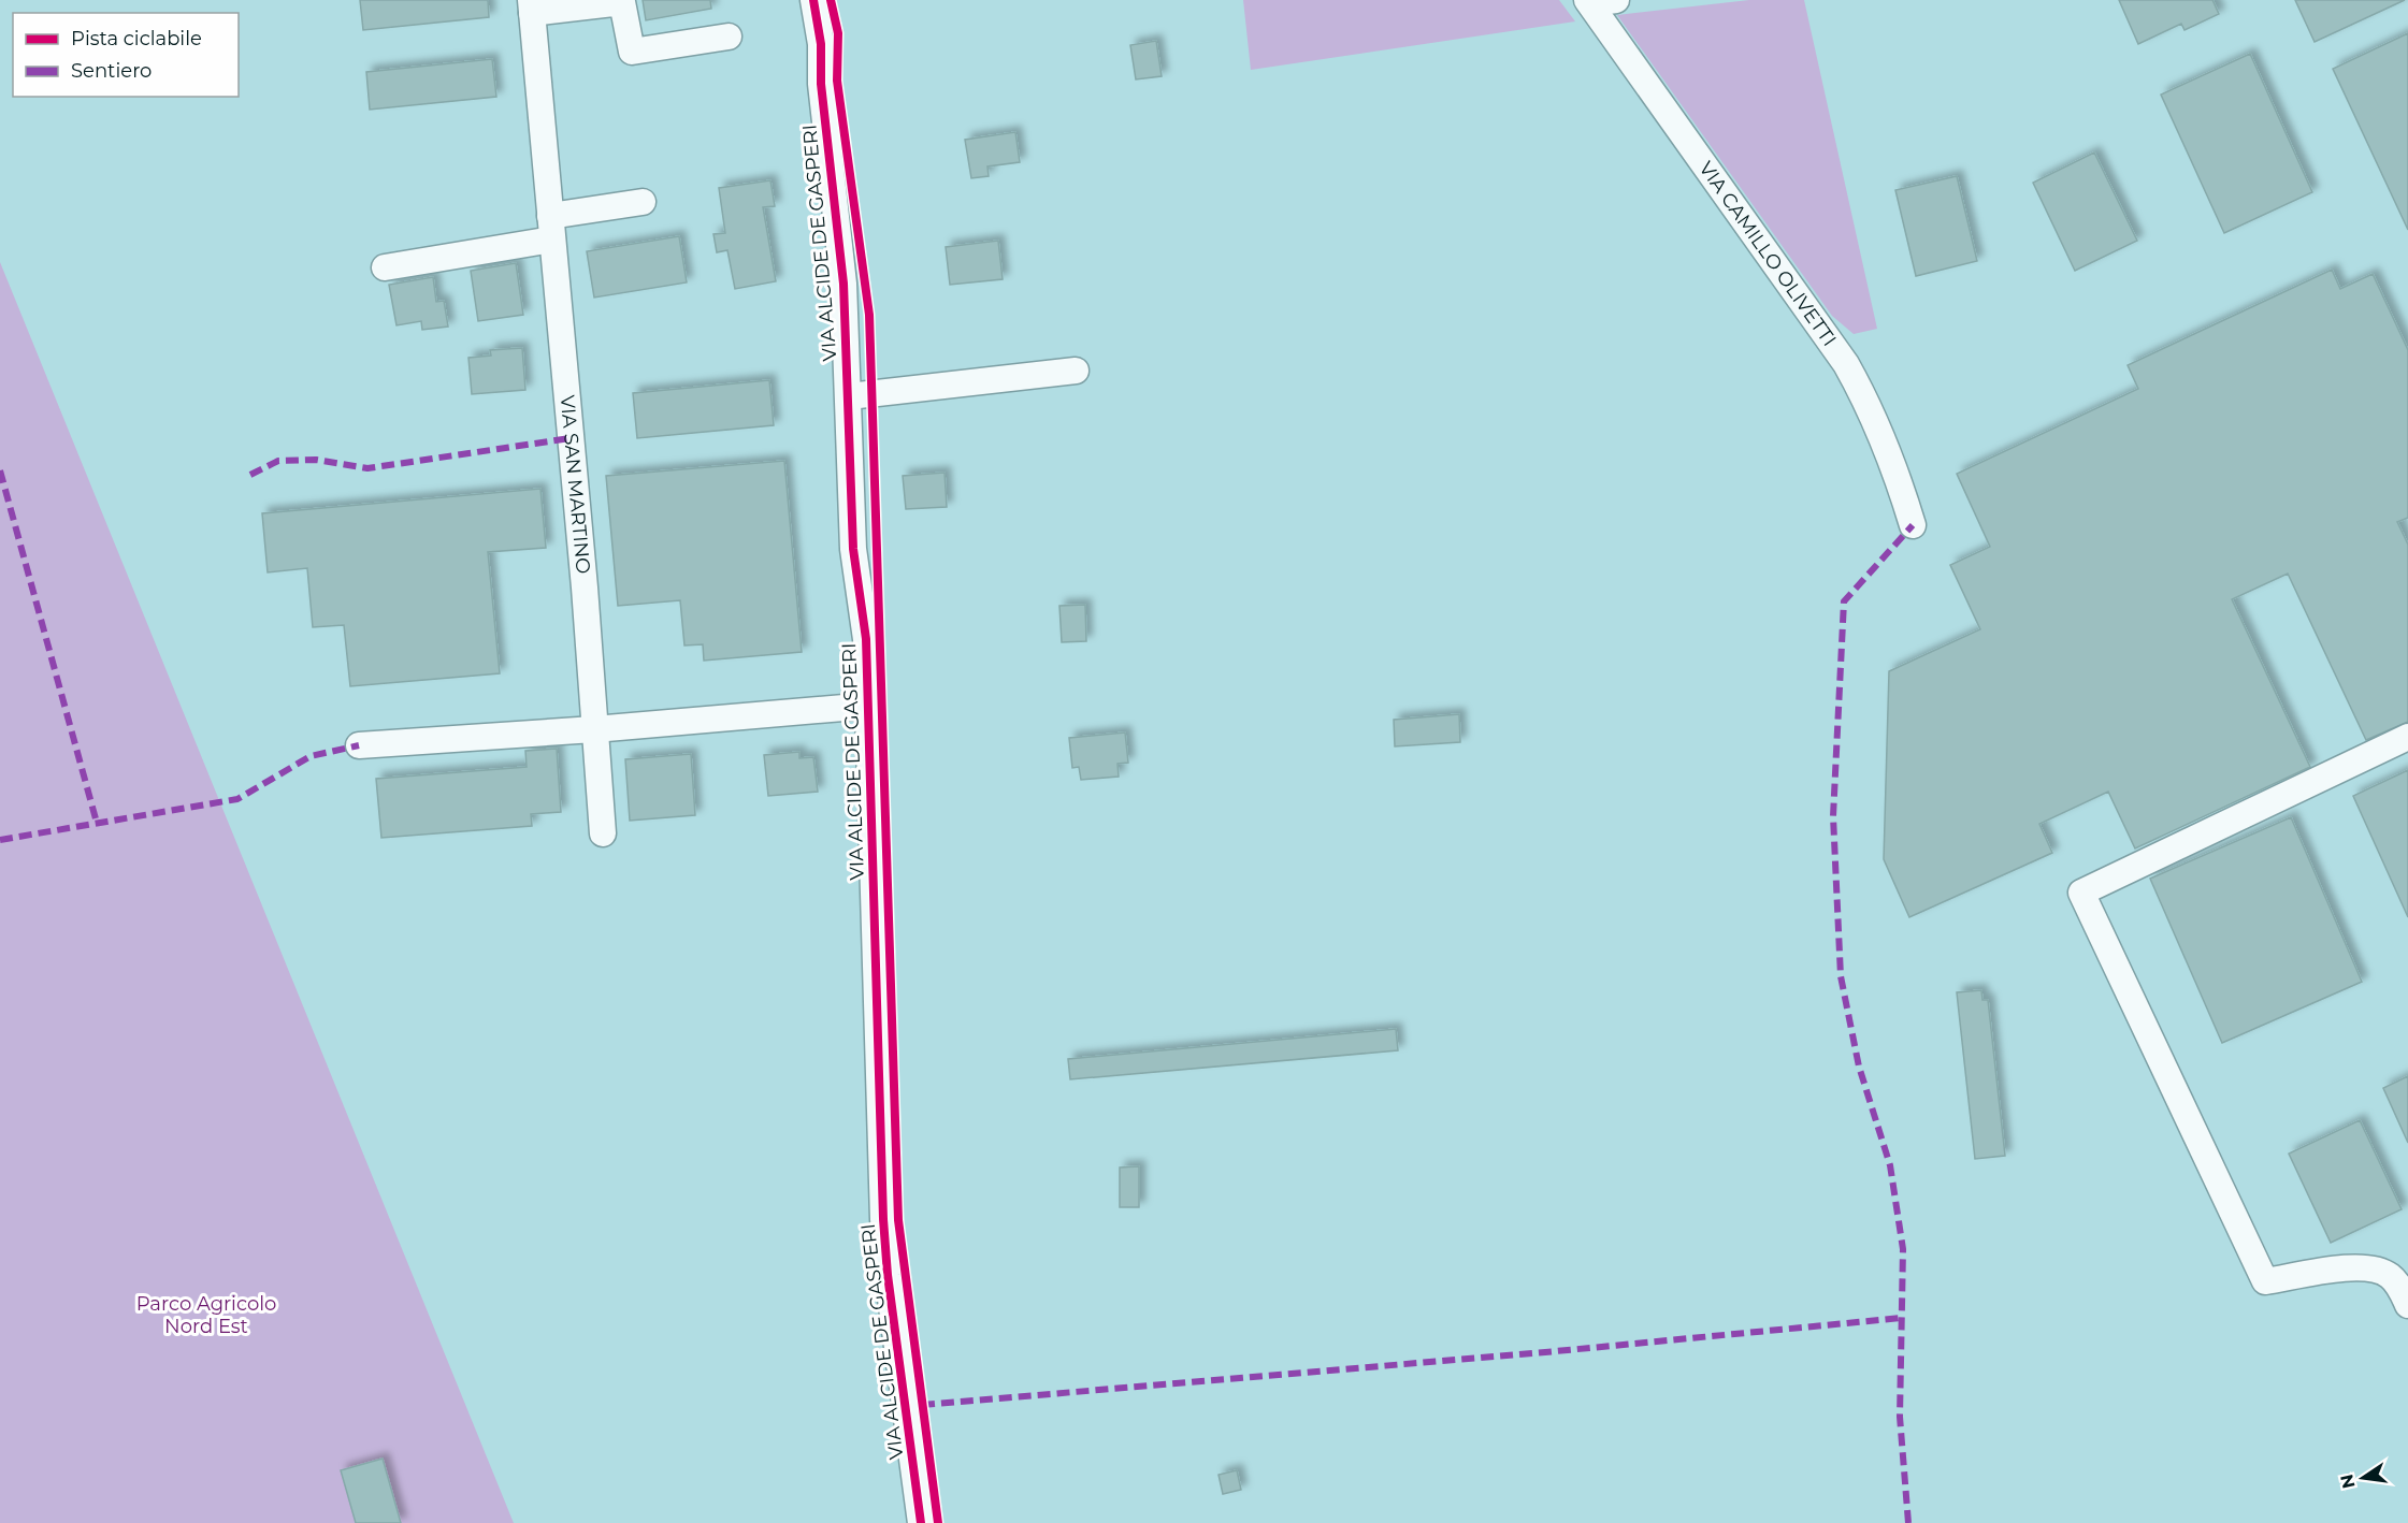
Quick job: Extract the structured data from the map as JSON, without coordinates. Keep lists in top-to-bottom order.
{
  "streets": {
    "street": ["VIA ALCIDE DE GASPERI", "VIA CAMILLO OLIVETTI", "VIA SAN MARTINO"]
  },
  "parks": ["Parco Agricolo Nord Est"],
  "legend": ["Pista ciclabile", "Sentiero"],
  "north": "left"
}
